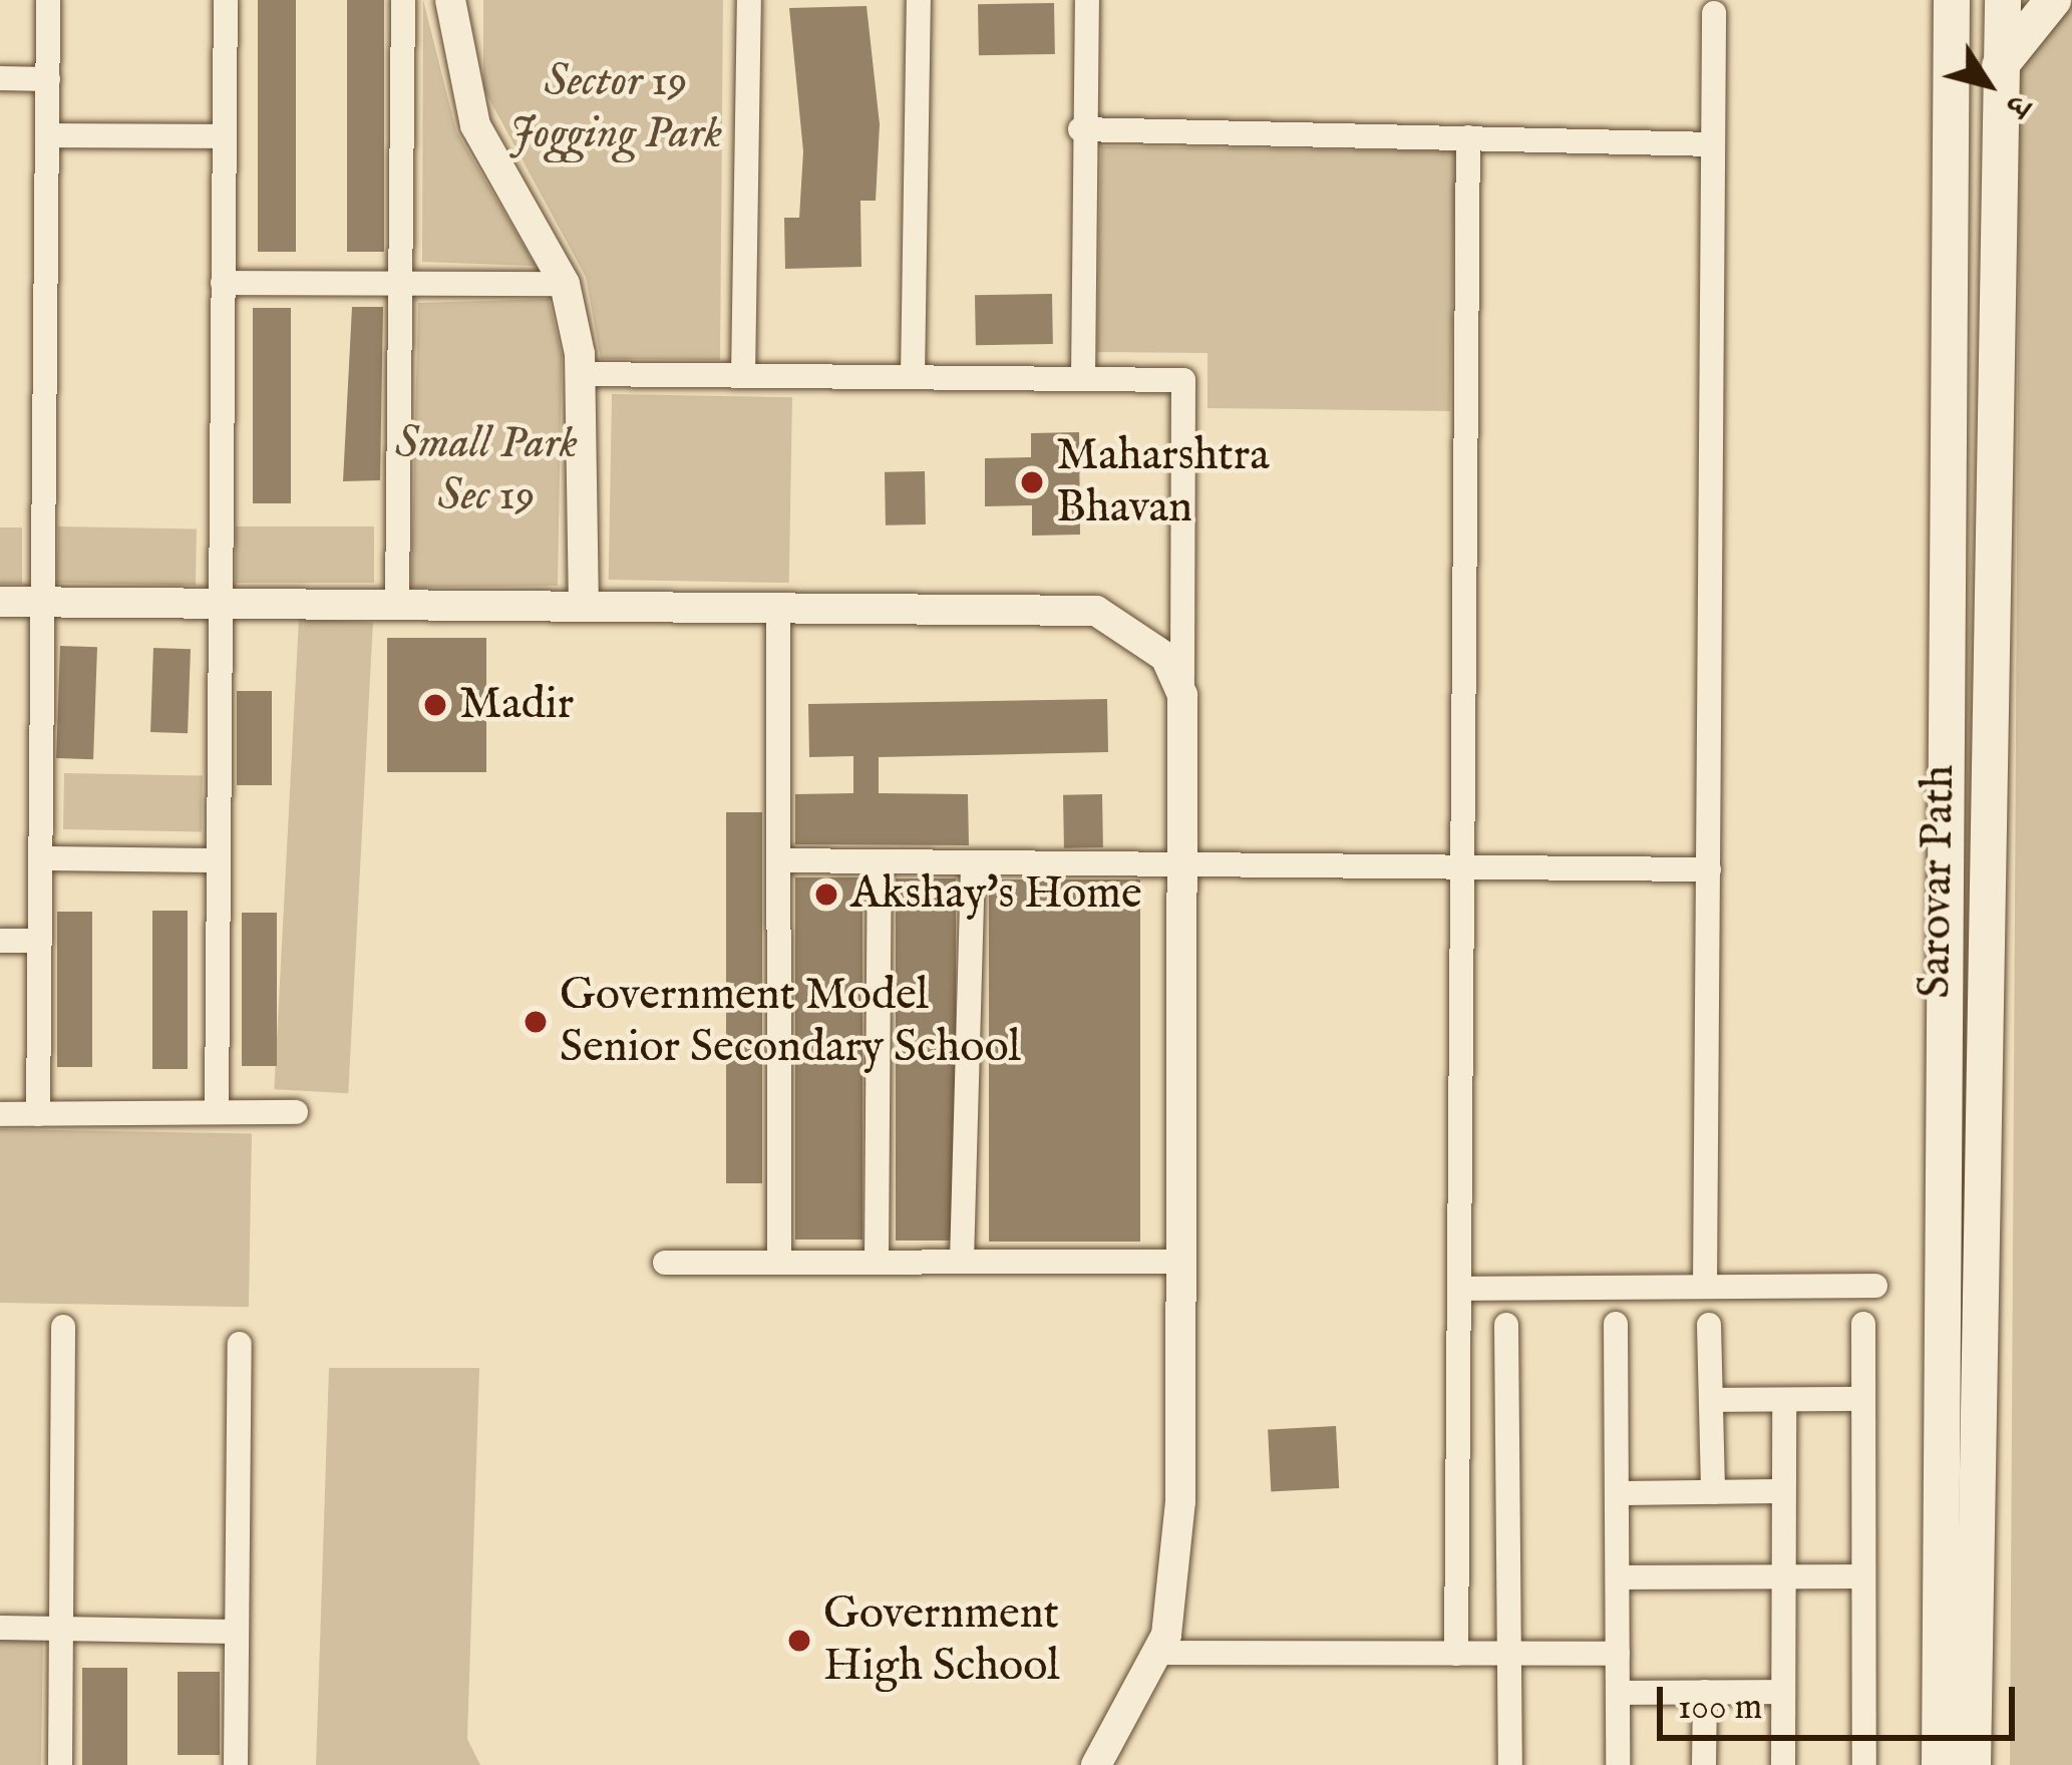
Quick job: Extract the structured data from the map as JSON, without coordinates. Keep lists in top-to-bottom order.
{
  "streets": {
    "main road": ["Sarovar Path"]
  },
  "parks": ["Sector 19 Jogging Park", "Small Park Sec 19"],
  "places": [
    "Maharshtra Bhavan",
    "Madir",
    "Akshay's Home",
    "Government Model Senior Secondary School",
    "Government High School"
  ],
  "scale_bar": "100 m",
  "north": "bottom right"
}
